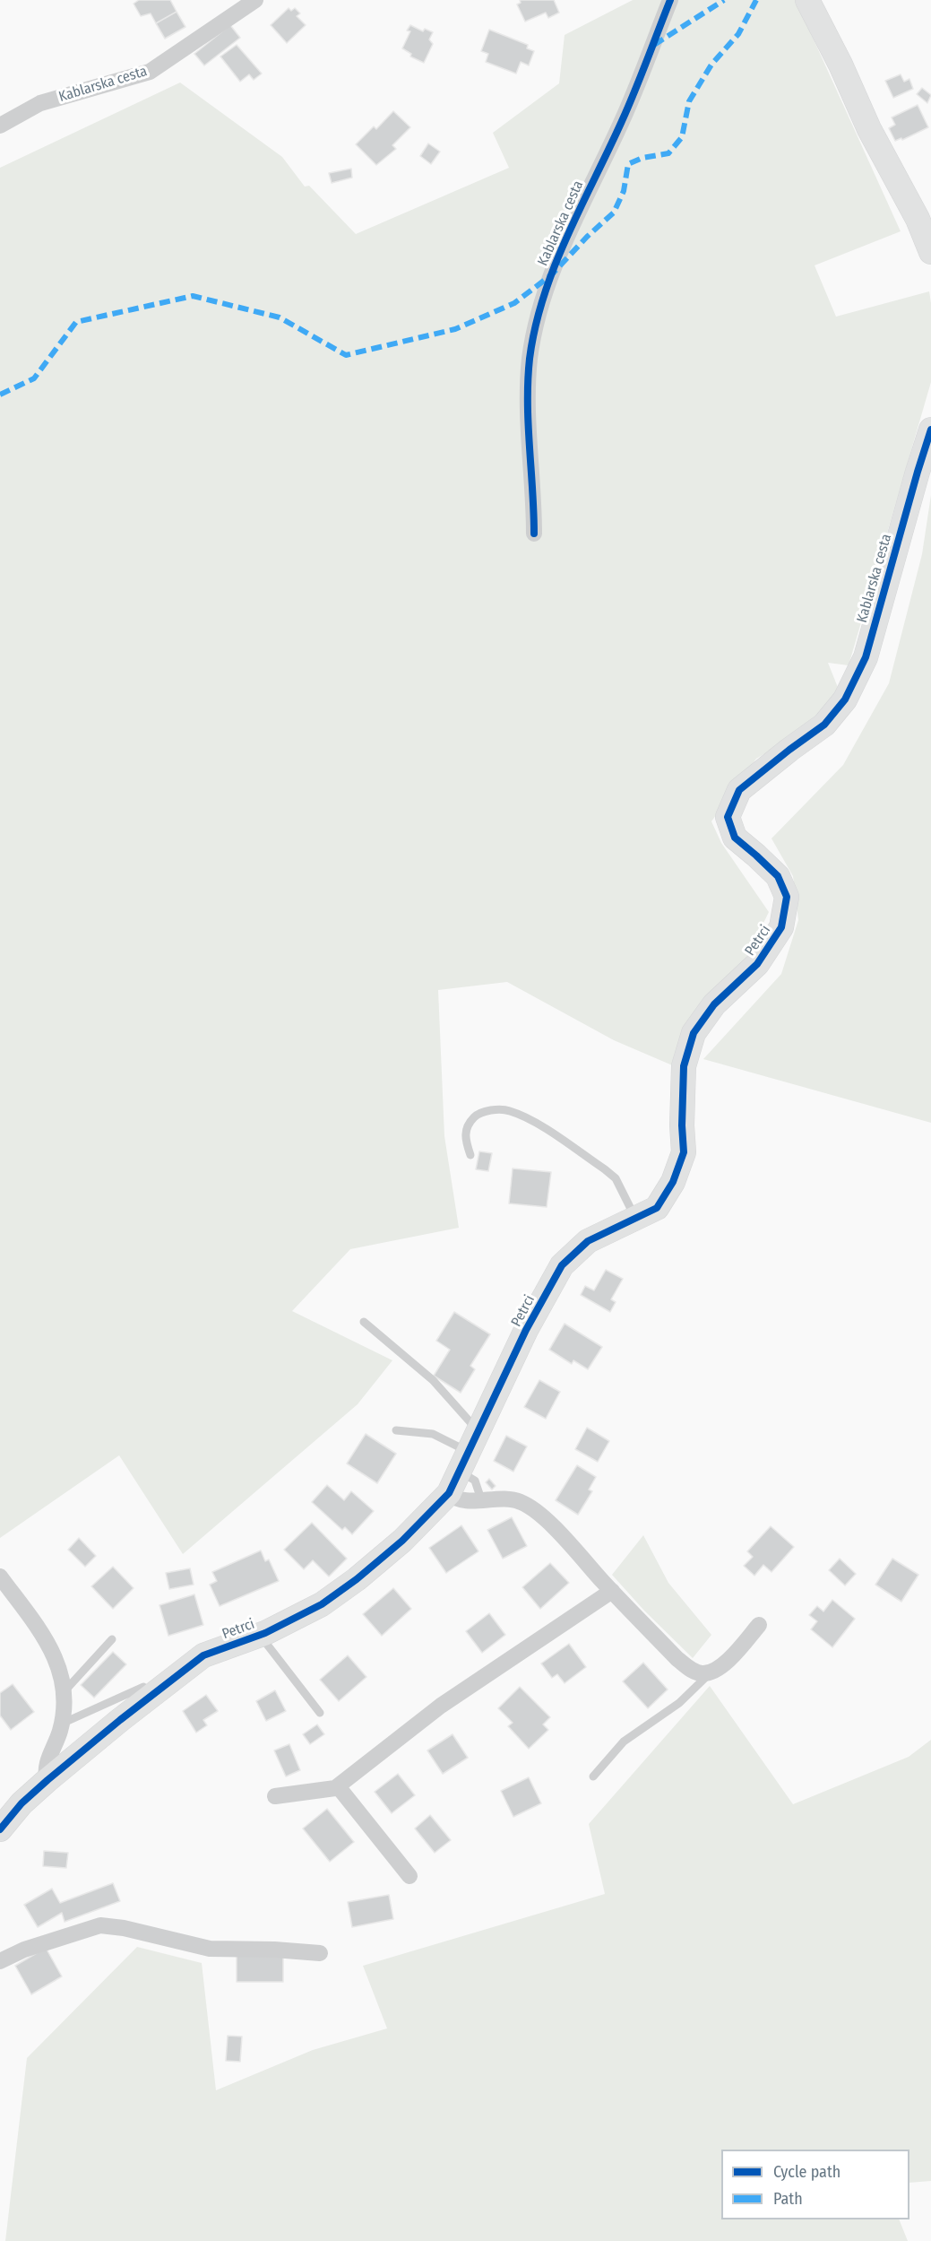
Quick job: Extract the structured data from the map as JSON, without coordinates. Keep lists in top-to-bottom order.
{
  "streets": {
    "street": ["Kablarska cesta", "Petrci"]
  },
  "crossings": [
    ["Kablarska cesta", "Petrci"]
  ],
  "legend": ["Cycle path", "Path"]
}
